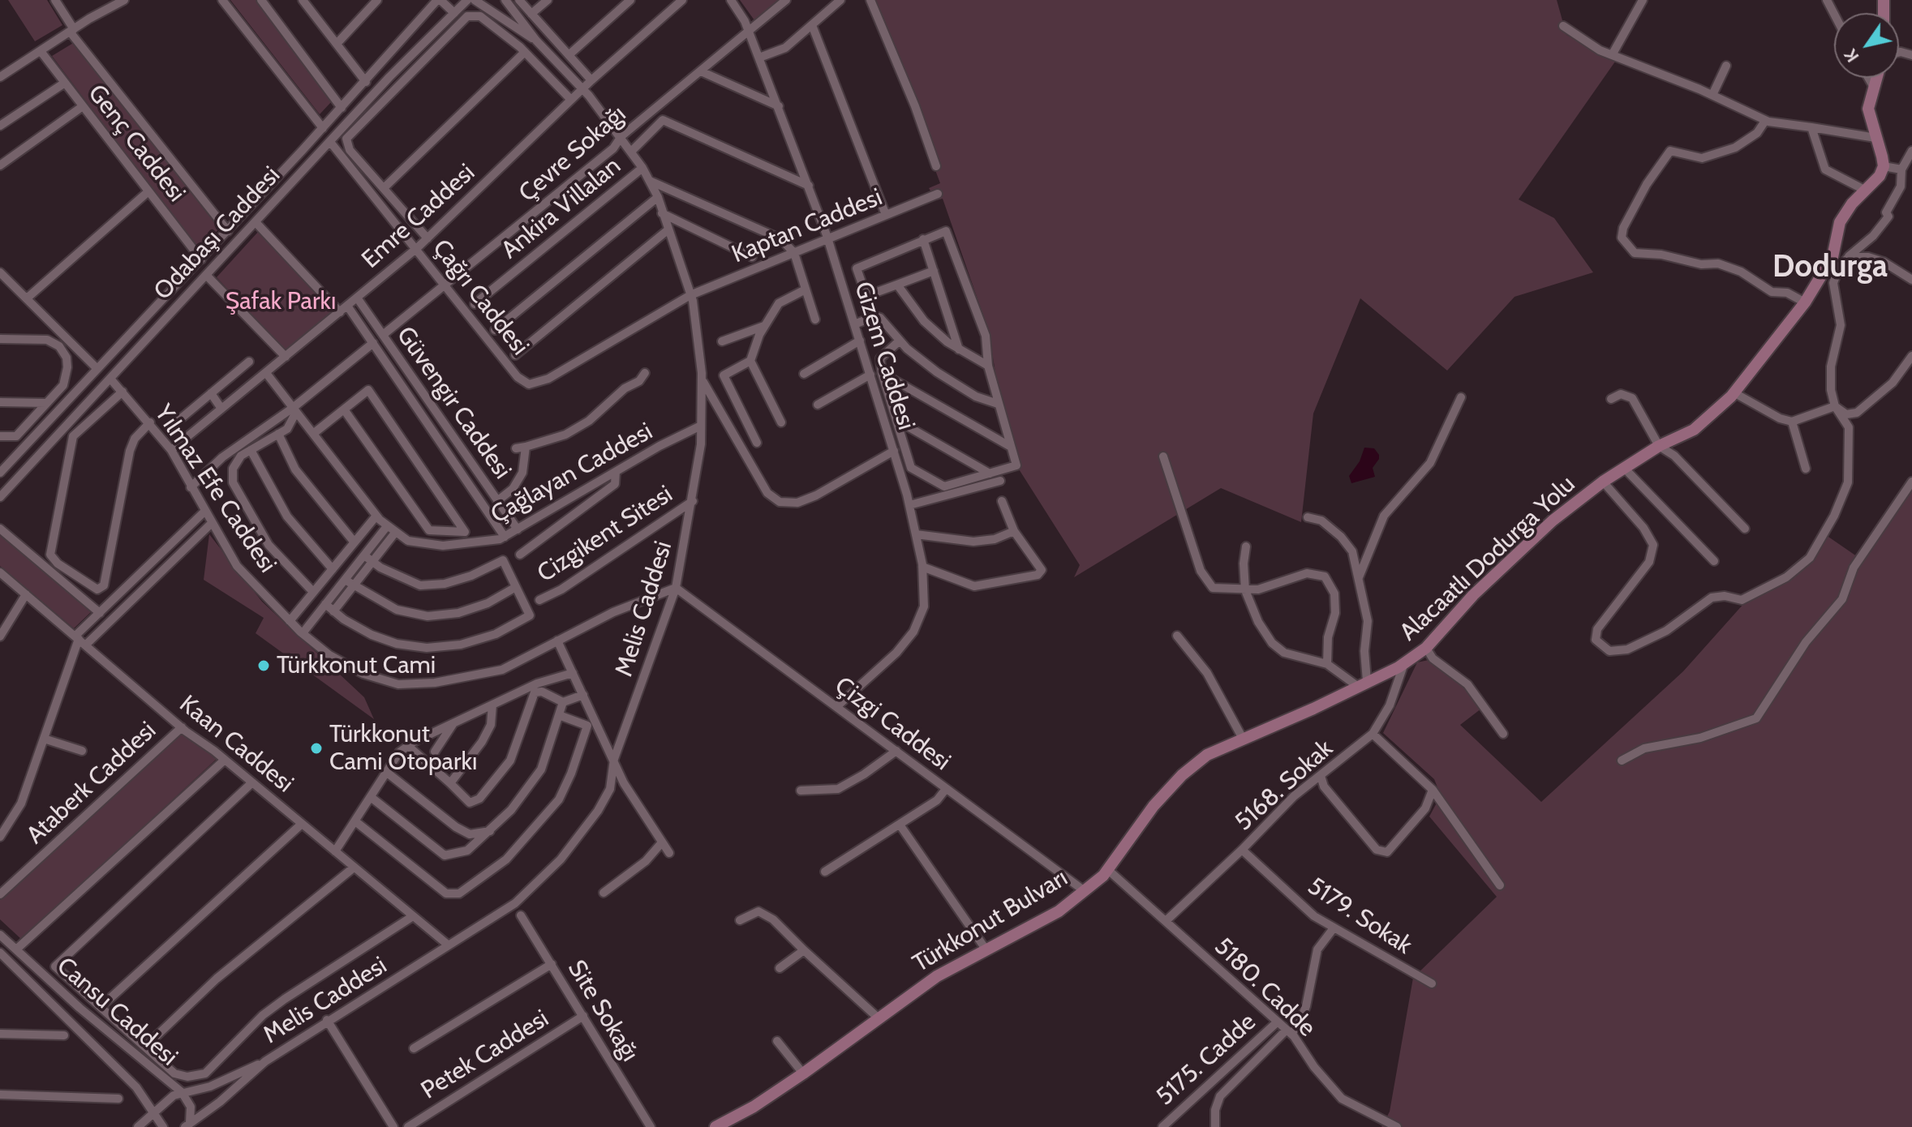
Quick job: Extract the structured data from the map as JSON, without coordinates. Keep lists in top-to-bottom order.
{
  "streets": {
    "street": [
      "Genç Caddesi",
      "Çevre Sokağı",
      "Ankira Villalan",
      "Emre Caddesi",
      "Kaptan Caddesi",
      "Odabaşı Caddesi",
      "Çağrı Caddesi",
      "Gizem Caddesi",
      "Güvengir Caddesi",
      "Çağlayan Caddesi",
      "Yılmaz Efe Caddesi",
      "Cizgikent Sitesi",
      "Alacaatlı Dodurga Yolu",
      "Melis Caddesi",
      "Çizgi Caddesi",
      "Kaan Caddesi",
      "Ataberk Caddesi",
      "5168. Sokak",
      "5179. Sokak",
      "Türkkonut Bulvarı",
      "5180. Cadde",
      "Site Sokağı",
      "Cansu Caddesi",
      "Petek Caddesi",
      "5175. Cadde"
    ]
  },
  "crossings": [
    ["Genç Caddesi", "Odabaşı Caddesi"],
    ["Çevre Sokağı", "Çağrı Caddesi"],
    ["Çevre Sokağı", "Gizem Caddesi"],
    ["Çevre Sokağı", "Güvengir Caddesi"],
    ["Çevre Sokağı", "Melis Caddesi"],
    ["Ankira Villalan", "Melis Caddesi"],
    ["Emre Caddesi", "Çağrı Caddesi"],
    ["Emre Caddesi", "Güvengir Caddesi"],
    ["Emre Caddesi", "Çağlayan Caddesi"],
    ["Emre Caddesi", "Yılmaz Efe Caddesi"],
    ["Emre Caddesi", "Melis Caddesi"],
    ["Kaptan Caddesi", "Çağrı Caddesi"],
    ["Kaptan Caddesi", "Gizem Caddesi"],
    ["Kaptan Caddesi", "Melis Caddesi"],
    ["Odabaşı Caddesi", "Çağrı Caddesi"],
    ["Odabaşı Caddesi", "Yılmaz Efe Caddesi"],
    ["Gizem Caddesi", "Çizgi Caddesi"],
    ["Güvengir Caddesi", "Çağlayan Caddesi"],
    ["Çağlayan Caddesi", "Cizgikent Sitesi"],
    ["Çağlayan Caddesi", "Melis Caddesi"],
    ["Yılmaz Efe Caddesi", "Melis Caddesi"],
    ["Yılmaz Efe Caddesi", "Çizgi Caddesi"],
    ["Cizgikent Sitesi", "Melis Caddesi"],
    ["Alacaatlı Dodurga Yolu", "5168. Sokak"],
    ["Alacaatlı Dodurga Yolu", "Türkkonut Bulvarı"],
    ["Melis Caddesi", "Çizgi Caddesi"],
    ["Melis Caddesi", "Kaan Caddesi"],
    ["Melis Caddesi", "Cansu Caddesi"],
    ["Çizgi Caddesi", "Türkkonut Bulvarı"],
    ["Kaan Caddesi", "Ataberk Caddesi"],
    ["5168. Sokak", "5179. Sokak"],
    ["5168. Sokak", "Türkkonut Bulvarı"],
    ["5168. Sokak", "5180. Cadde"],
    ["Türkkonut Bulvarı", "5180. Cadde"],
    ["5180. Cadde", "5175. Cadde"],
    ["Site Sokağı", "Petek Caddesi"]
  ],
  "districts": ["Dodurga"],
  "parks": ["Şafak Parkı"],
  "places": ["Türkkonut Cami", "Türkkonut Cami Otoparkı"],
  "north": "bottom left"
}
